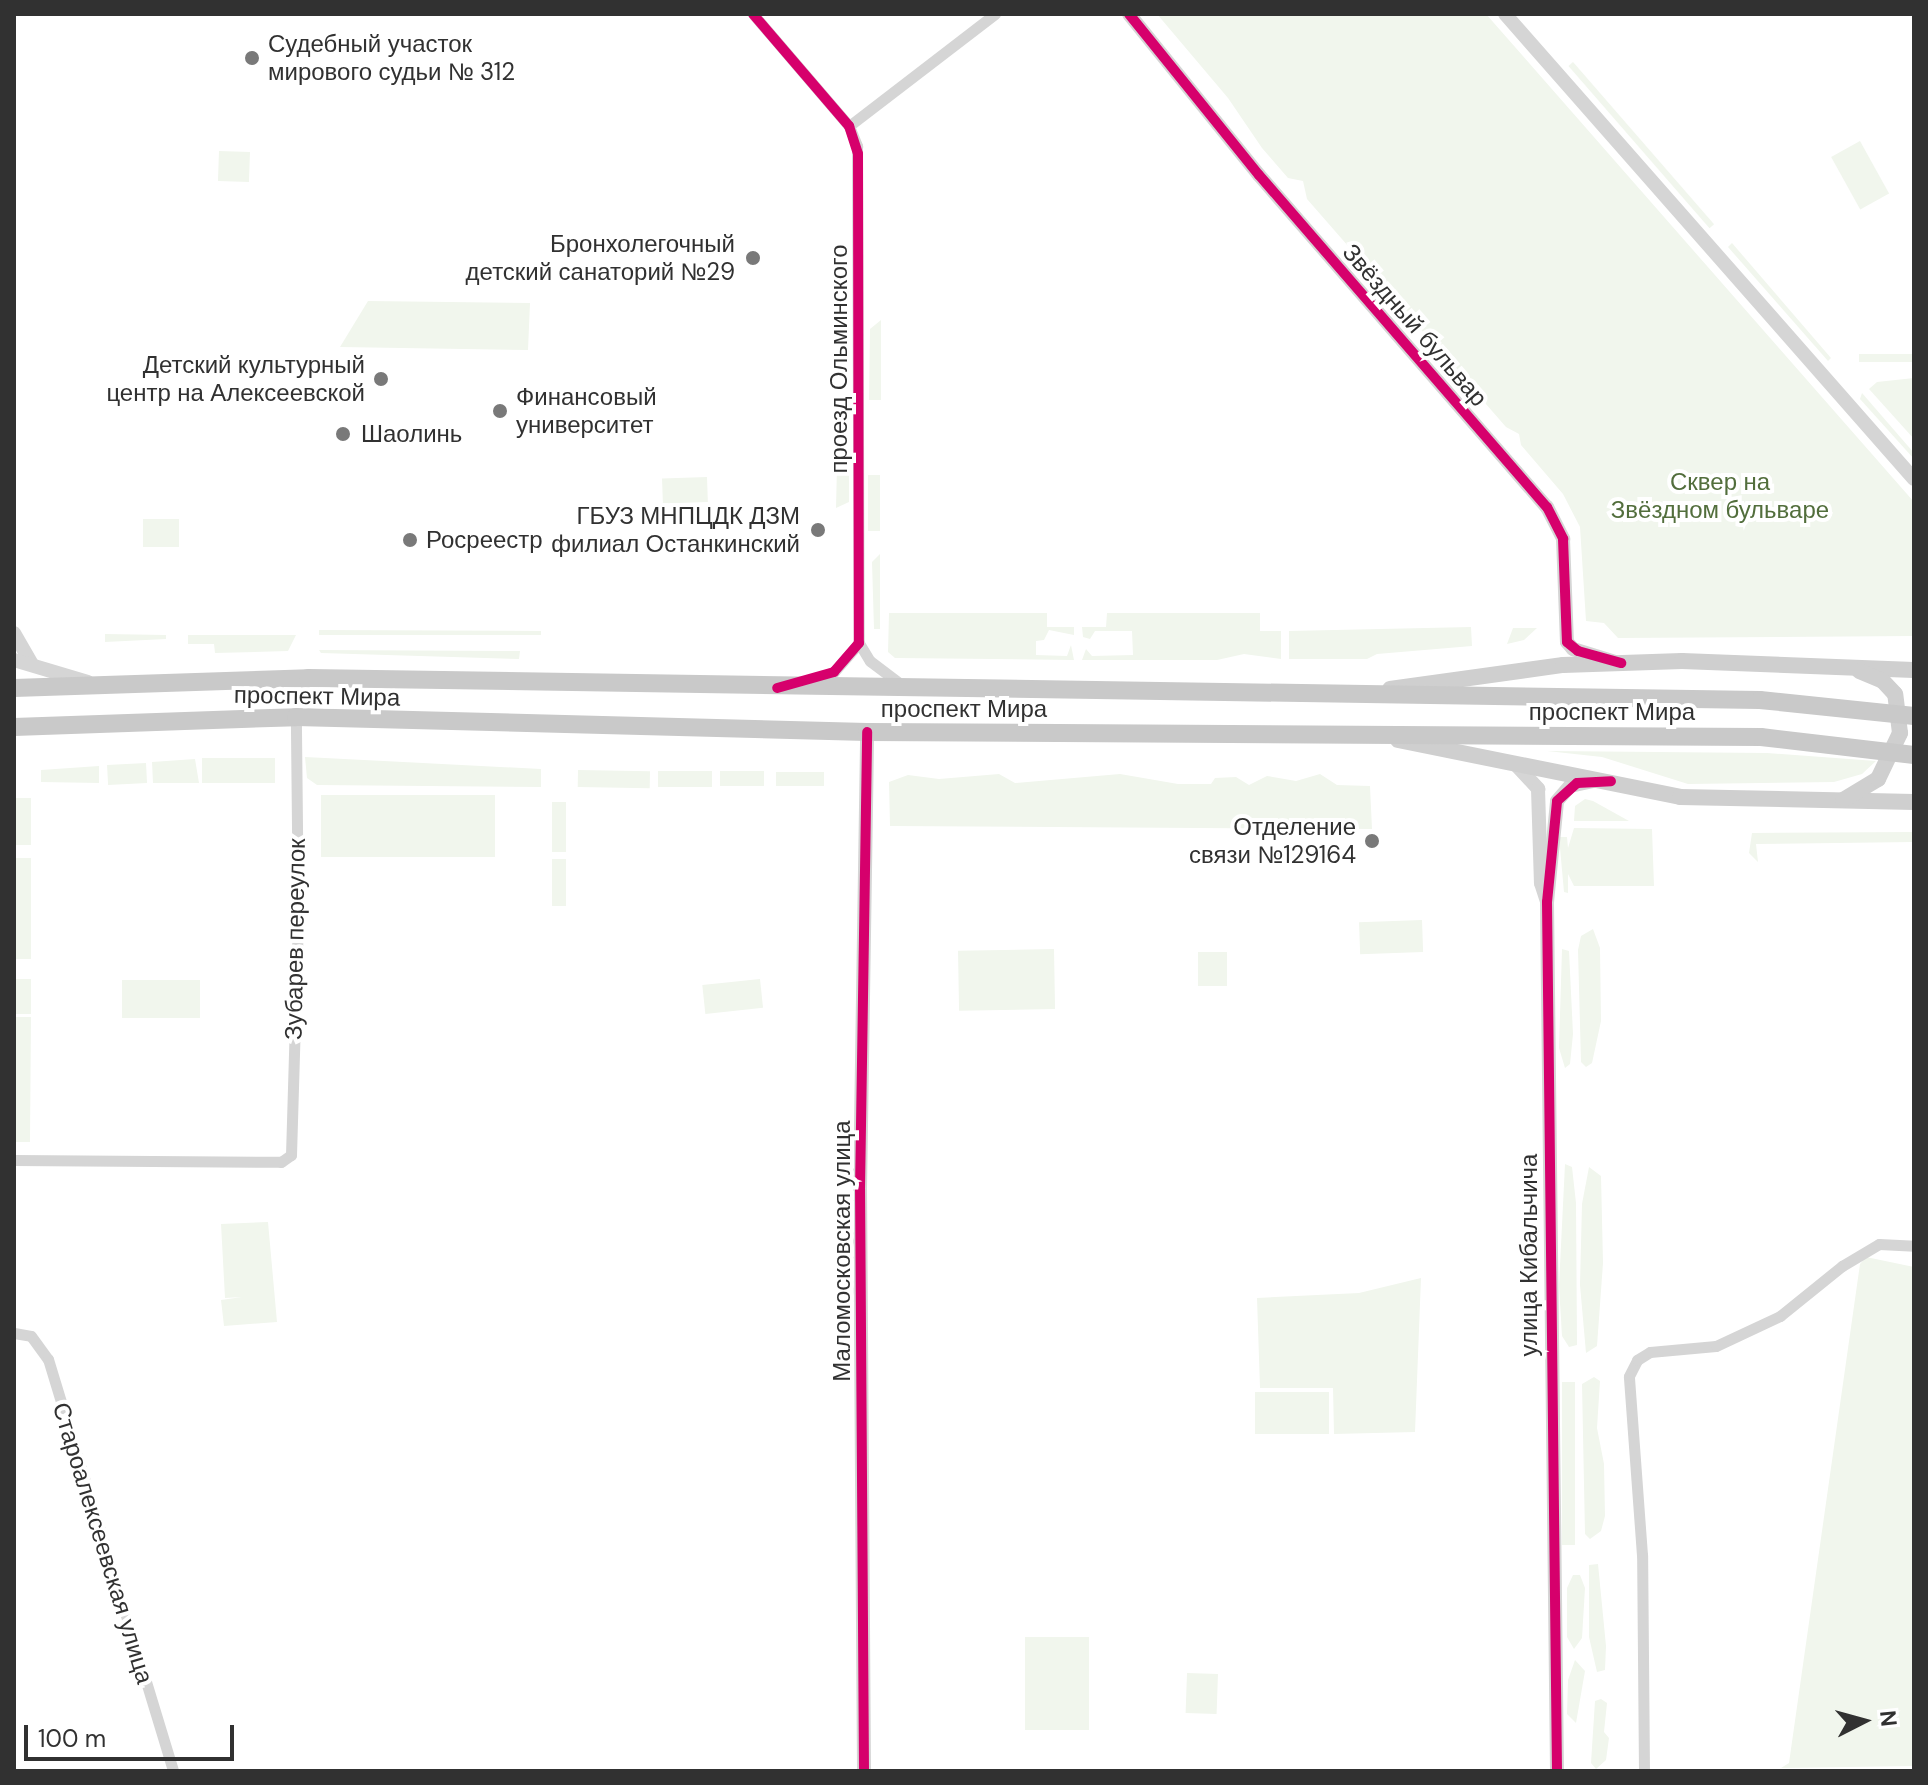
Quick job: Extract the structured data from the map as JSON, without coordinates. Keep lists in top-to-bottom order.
{
  "streets": {
    "main road": ["проспект Мира"],
    "street": [
      "Звёздный бульвар",
      "проезд Ольминского",
      "Зубарев переулок",
      "Маломосковская улица",
      "улица Кибальчича",
      "Староалексеевская улица"
    ]
  },
  "crossings": [
    ["проспект Мира", "Зубарев переулок"],
    ["проспект Мира", "Маломосковская улица"]
  ],
  "parks": ["Сквер на Звёздном бульваре"],
  "places": [
    "Судебный участок мирового судьи № 312",
    "Бронхолегочный детский санаторий №29",
    "Детский культурный центр на Алексеевской",
    "Финансовый университет",
    "Шаолинь",
    "ГБУЗ МНПЦДК ДЗМ филиал Останкинский",
    "Росреестр",
    "Отделение связи №129164"
  ],
  "scale_bar": "100 m",
  "north": "right"
}
